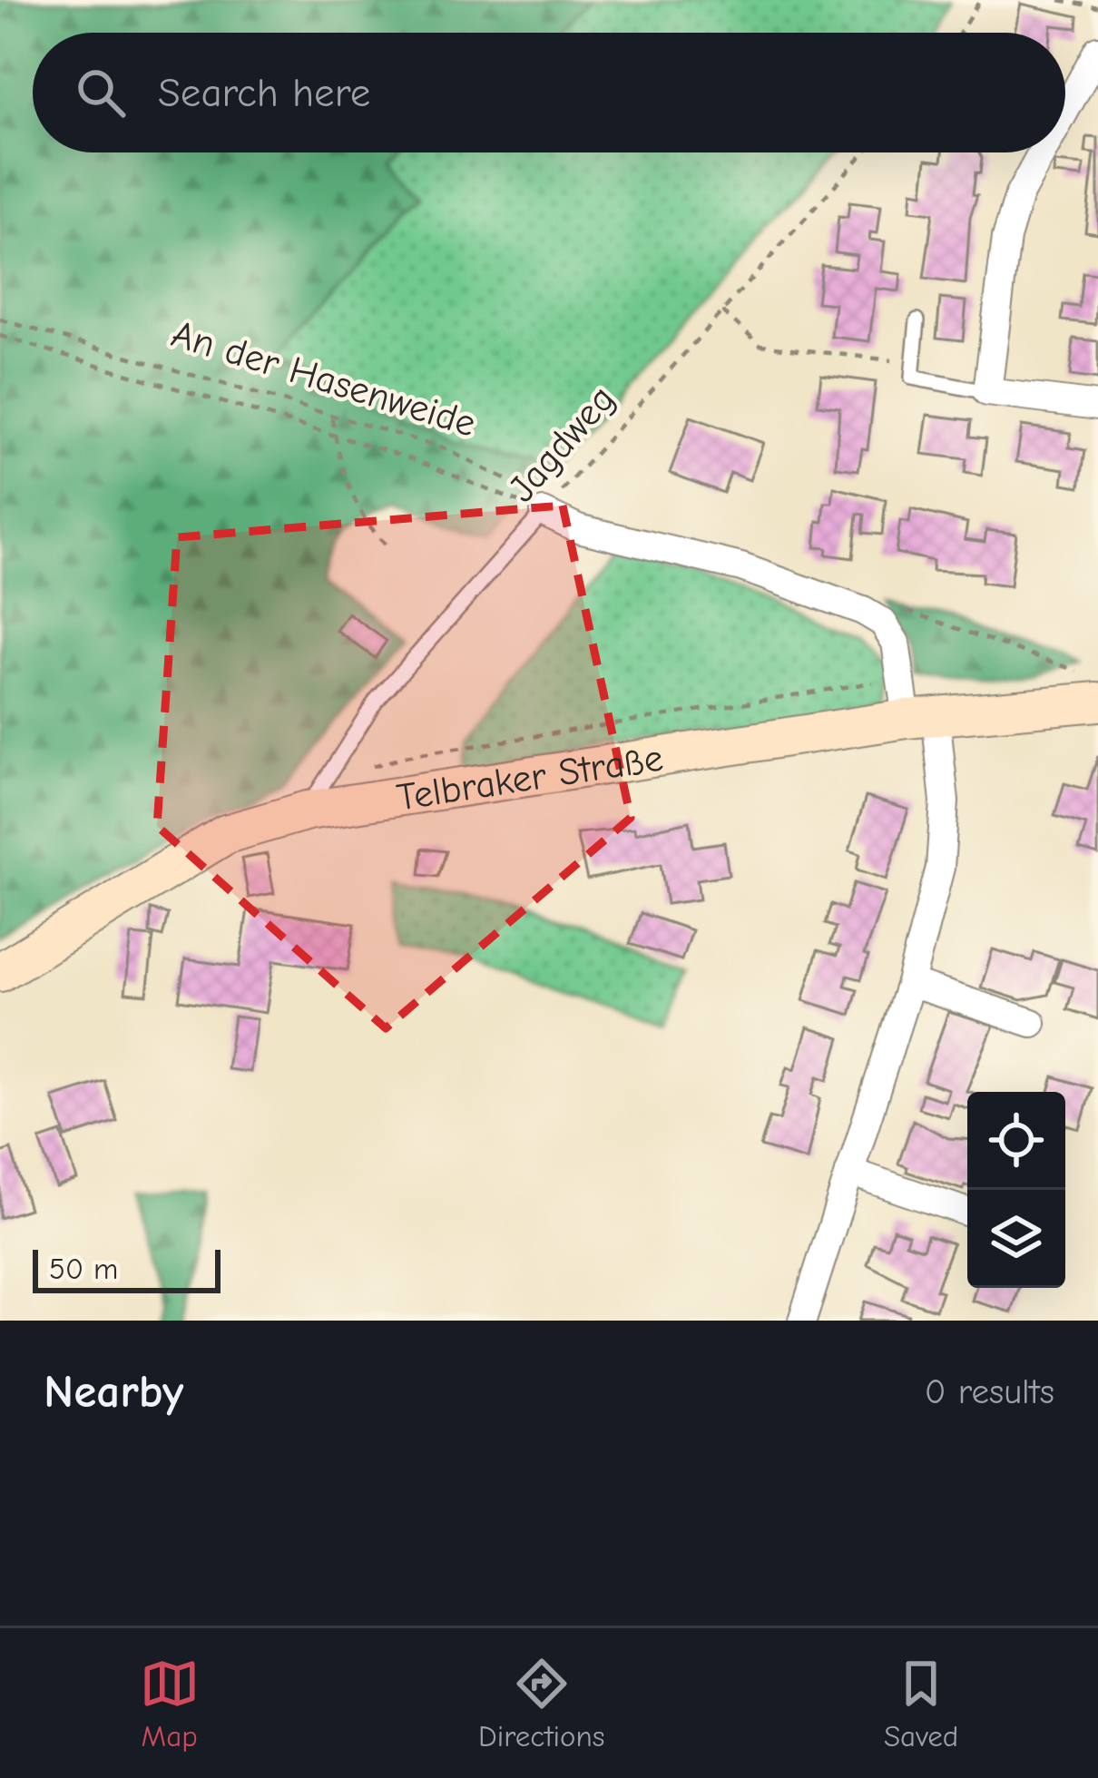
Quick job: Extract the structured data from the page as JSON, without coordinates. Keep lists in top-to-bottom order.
{
  "streets": {
    "street": ["Telbraker Straße"],
    "lane": ["Jagdweg"],
    "path": ["An der Hasenweide"]
  },
  "crossings": [
    ["An der Hasenweide", "Jagdweg"],
    ["Jagdweg", "Telbraker Straße"]
  ],
  "scale_bar": "50 m",
  "page": {
    "search": "Search here",
    "scale": "50 m",
    "heading": ["Nearby", "0 results"],
    "nav": ["Map", "Directions", "Saved"]
  }
}
